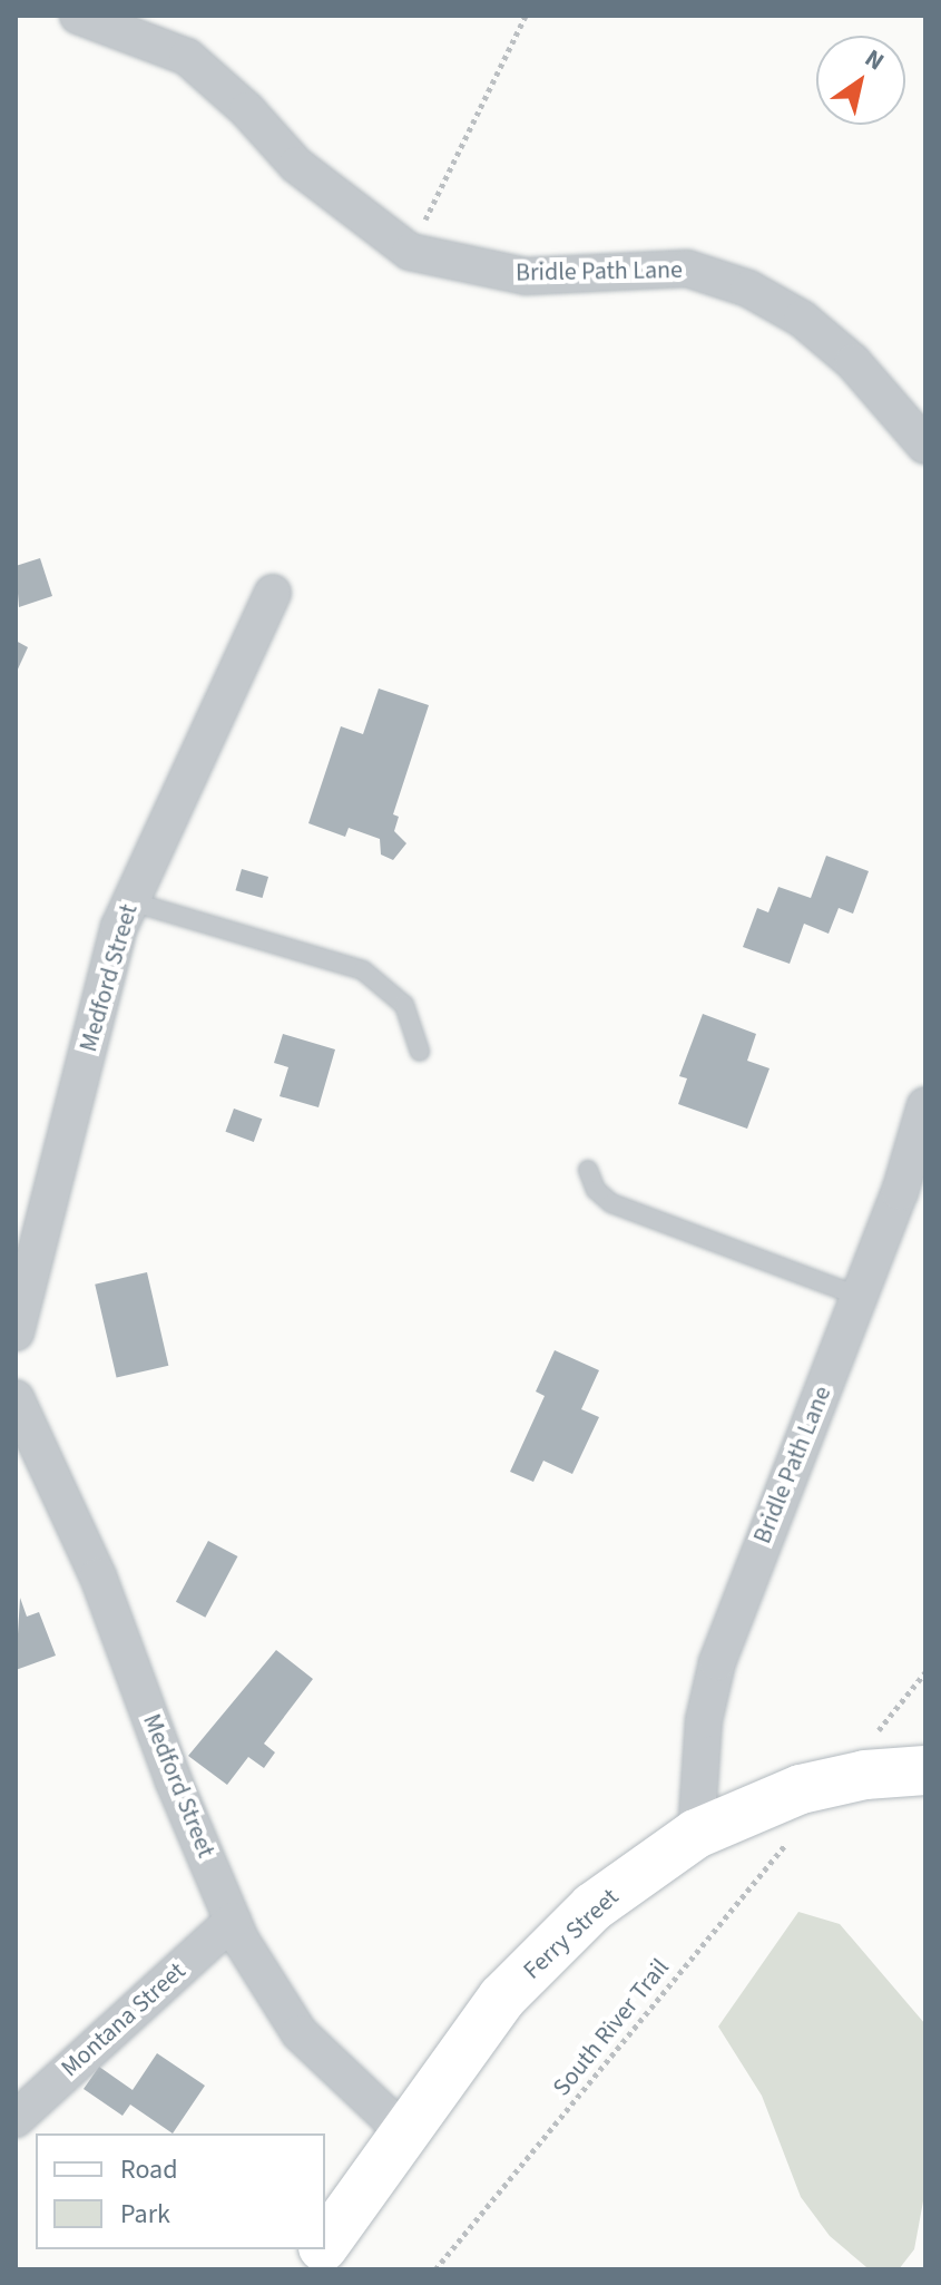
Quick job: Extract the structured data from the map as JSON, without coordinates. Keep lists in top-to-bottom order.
{
  "streets": {
    "main road": ["Ferry Street"],
    "street": ["Bridle Path Lane", "Medford Street", "Montana Street"],
    "path": ["South River Trail"]
  },
  "crossings": [
    ["Bridle Path Lane", "Ferry Street"],
    ["Medford Street", "Ferry Street"],
    ["Medford Street", "Montana Street"]
  ],
  "legend": ["Road", "Park"],
  "north": "top right"
}
